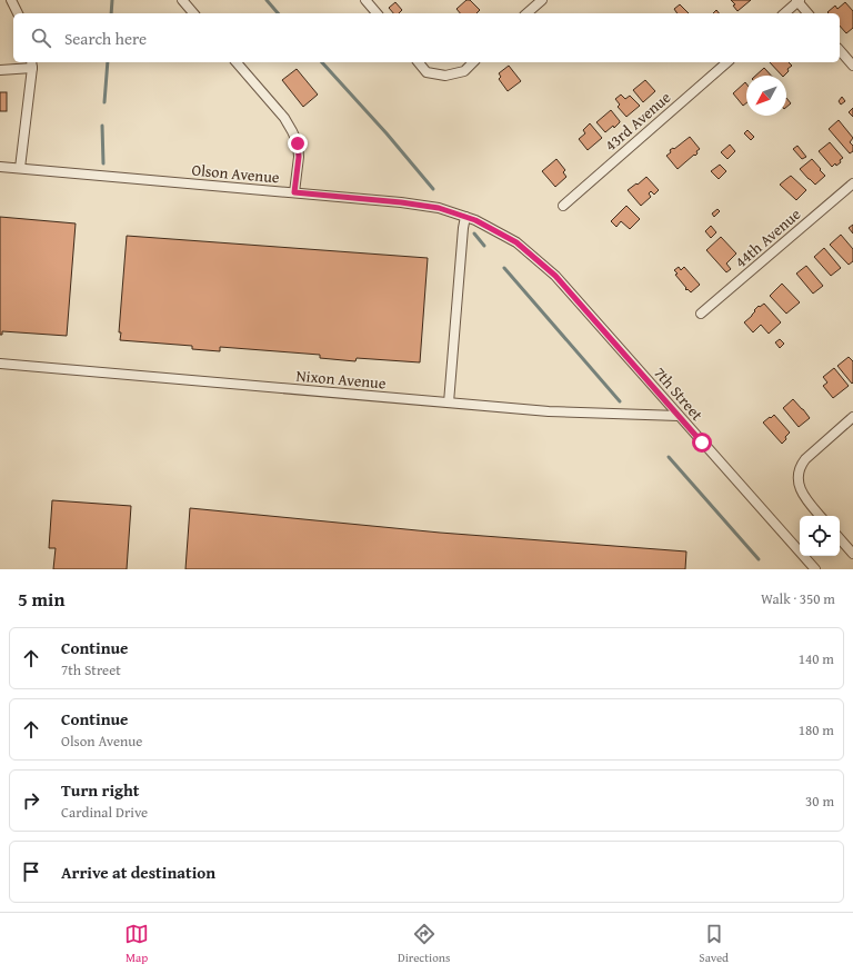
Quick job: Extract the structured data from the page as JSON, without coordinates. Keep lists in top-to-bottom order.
{
  "streets": {
    "street": [
      "43rd Avenue",
      "Olson Avenue",
      "44th Avenue",
      "Nixon Avenue",
      "7th Street"
    ]
  },
  "crossings": [
    ["Olson Avenue", "7th Street"],
    ["Nixon Avenue", "7th Street"]
  ],
  "north": "bottom left",
  "page": {
    "search": "Search here",
    "heading": ["5 min", "Walk · 350 m"],
    "list": [
      ["Continue", "7th Street", "140 m"],
      ["Continue", "Olson Avenue", "180 m"],
      ["Turn right", "Cardinal Drive", "30 m"],
      "Arrive at destination"
    ],
    "nav": ["Map", "Directions", "Saved"]
  }
}
